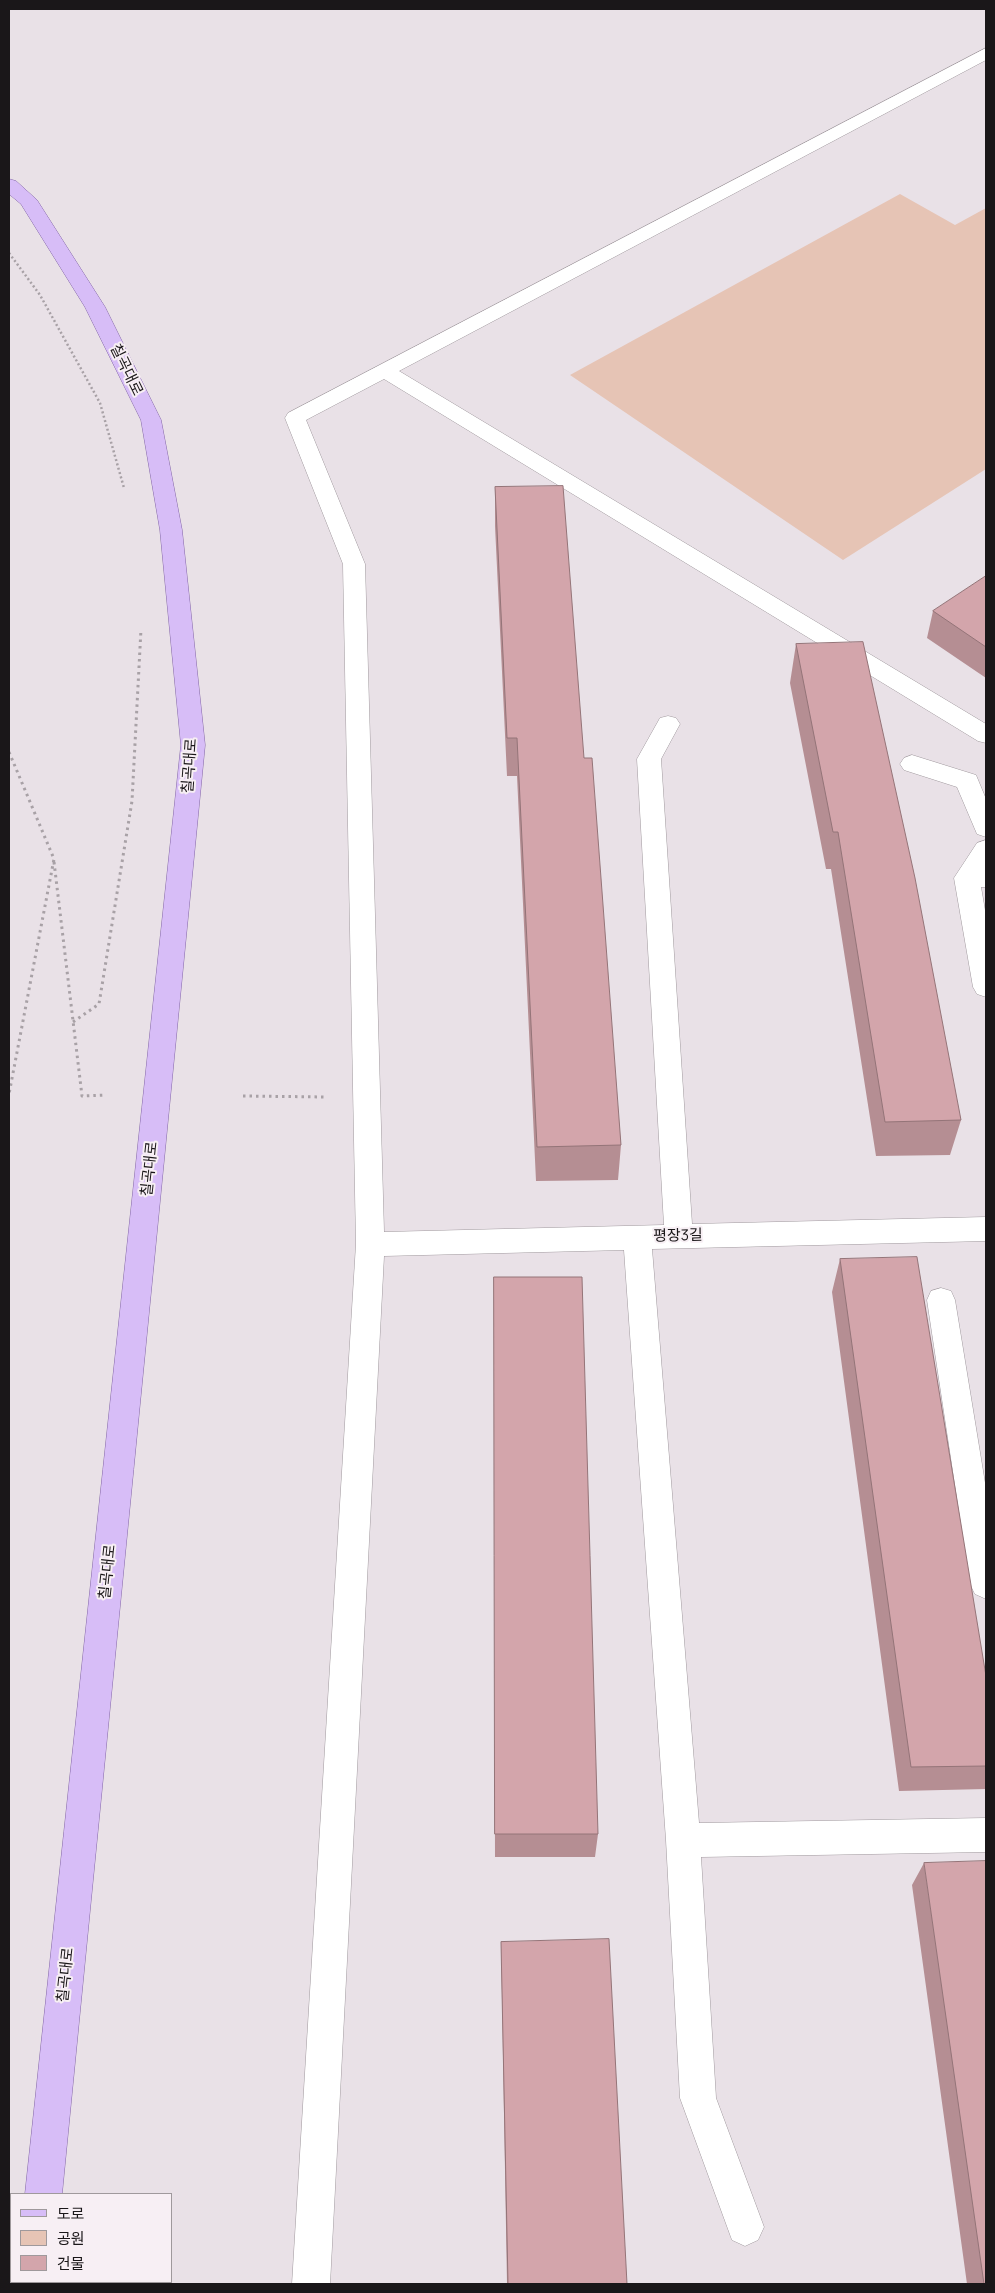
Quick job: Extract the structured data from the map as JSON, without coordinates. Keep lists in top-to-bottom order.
{
  "streets": {
    "main road": ["칠곡대로"],
    "street": ["평장3길"]
  },
  "legend": ["도로", "공원", "건물"]
}
